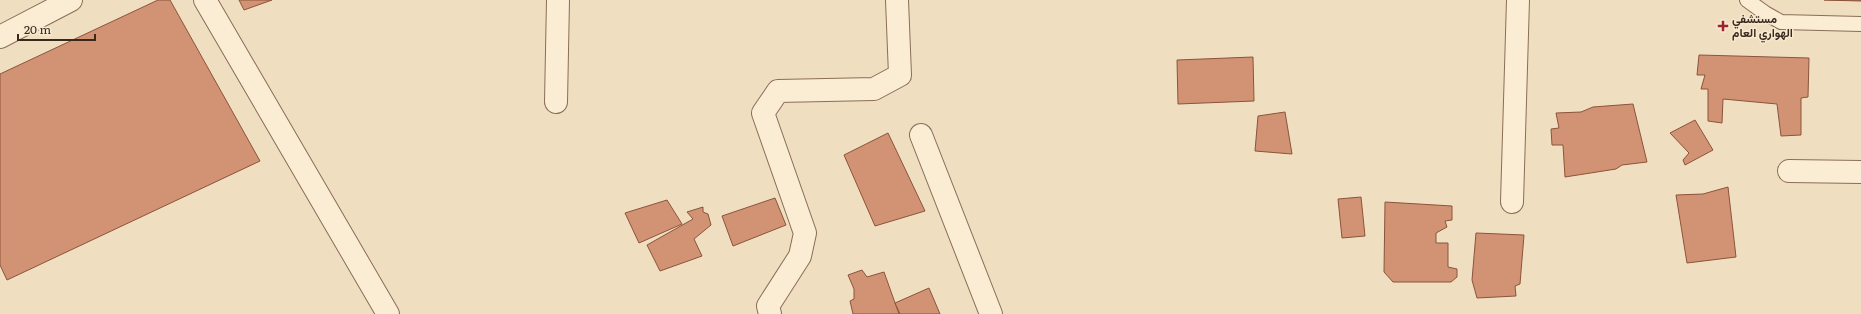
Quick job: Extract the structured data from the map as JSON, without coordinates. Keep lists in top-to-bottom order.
{
  "places": {
    "health": ["مستشفي الهواري العام"]
  },
  "scale_bar": "20 m"
}
